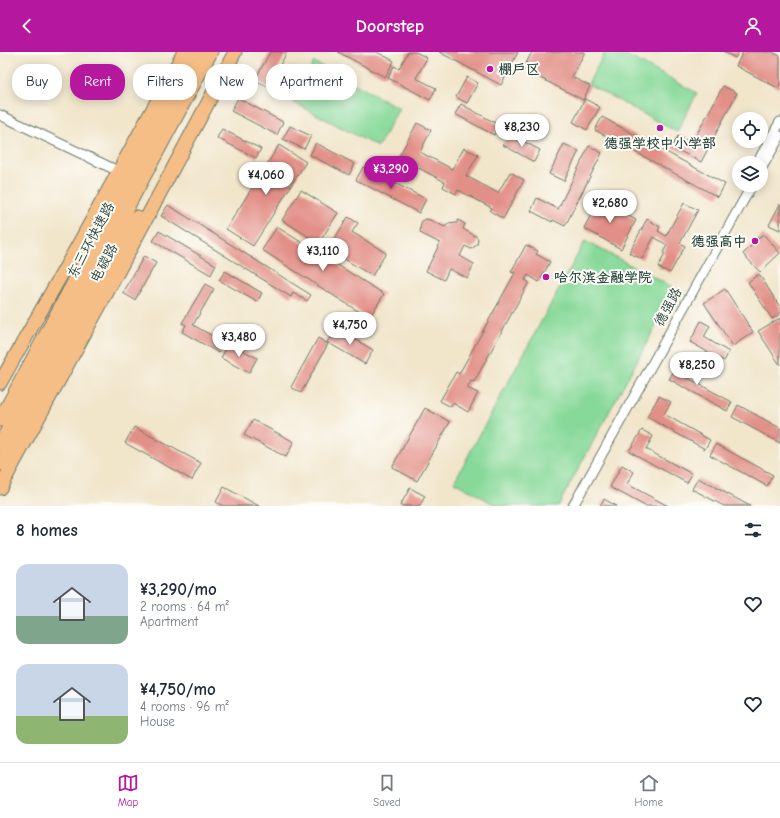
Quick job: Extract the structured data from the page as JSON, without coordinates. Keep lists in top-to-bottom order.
{
  "streets": {
    "highway": ["东三环快速路", "电碳路"],
    "street": ["德强路"]
  },
  "places": [
    "棚户区",
    "德强学校中小学部",
    "德强高中",
    "哈尔滨金融学院"
  ],
  "page": {
    "header": "Doorstep",
    "chip": [
      "Buy",
      "Rent",
      "Filters",
      "New",
      "Apartment"
    ],
    "price": [
      "¥8,230",
      "¥3,290",
      "¥4,060",
      "¥2,680",
      "¥3,110",
      "¥4,750",
      "¥3,480",
      "¥8,250"
    ],
    "heading": "8 homes",
    "list": [
      {
        "name": "¥3,290/mo",
        "note": "2 rooms · 64 m² · Apartment"
      },
      {
        "name": "¥4,750/mo",
        "note": "4 rooms · 96 m² · House"
      }
    ],
    "tabs": ["Map", "Saved", "Home"]
  }
}
